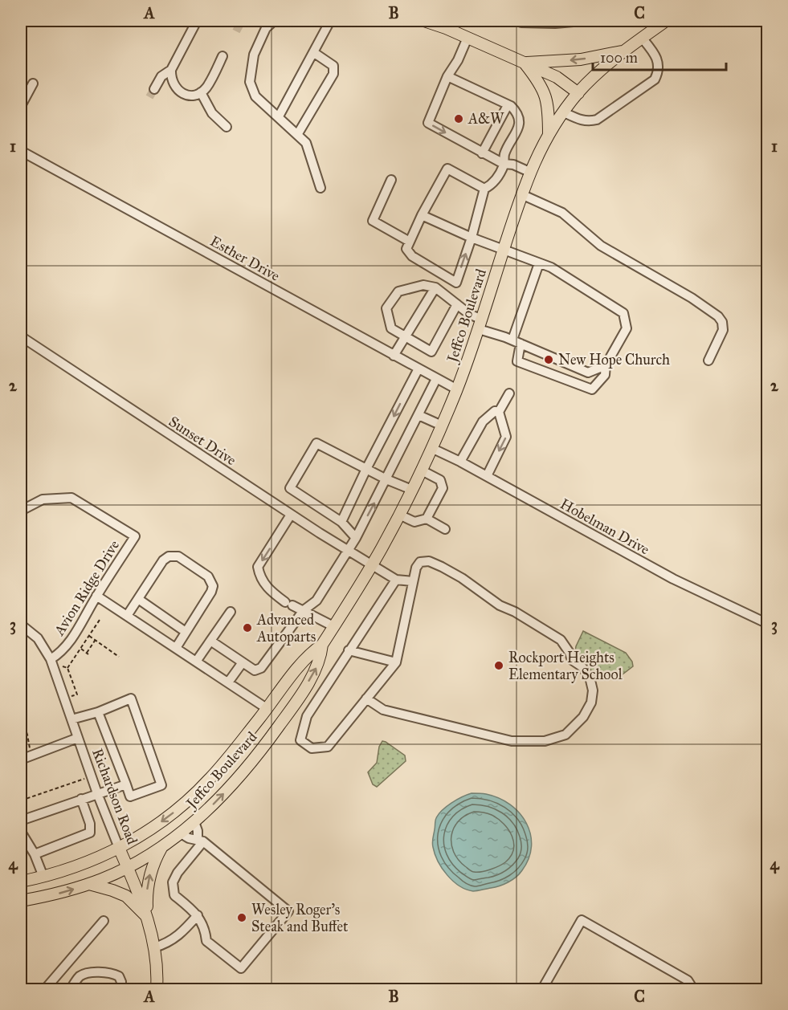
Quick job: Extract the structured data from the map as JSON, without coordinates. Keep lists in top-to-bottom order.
{
  "streets": {
    "main road": ["Jeffco Boulevard", "Richardson Road"],
    "street": [
      "Esther Drive",
      "Sunset Drive",
      "Hobelman Drive",
      "Avion Ridge Drive"
    ]
  },
  "crossings": [
    ["Esther Drive", "Jeffco Boulevard"],
    ["Jeffco Boulevard", "Sunset Drive"],
    ["Jeffco Boulevard", "Hobelman Drive"],
    ["Jeffco Boulevard", "Richardson Road"],
    ["Avion Ridge Drive", "Richardson Road"]
  ],
  "places": [
    "A&W",
    "New Hope Church",
    "Advanced Autoparts",
    "Rockport Heights Elementary School",
    "Wesley Roger's Steak and Buffet"
  ],
  "scale_bar": "100 m",
  "grid": {
    "columns": ["A", "B", "C"],
    "rows": [
      "1",
      "2",
      "3",
      "4"
    ]
  }
}
